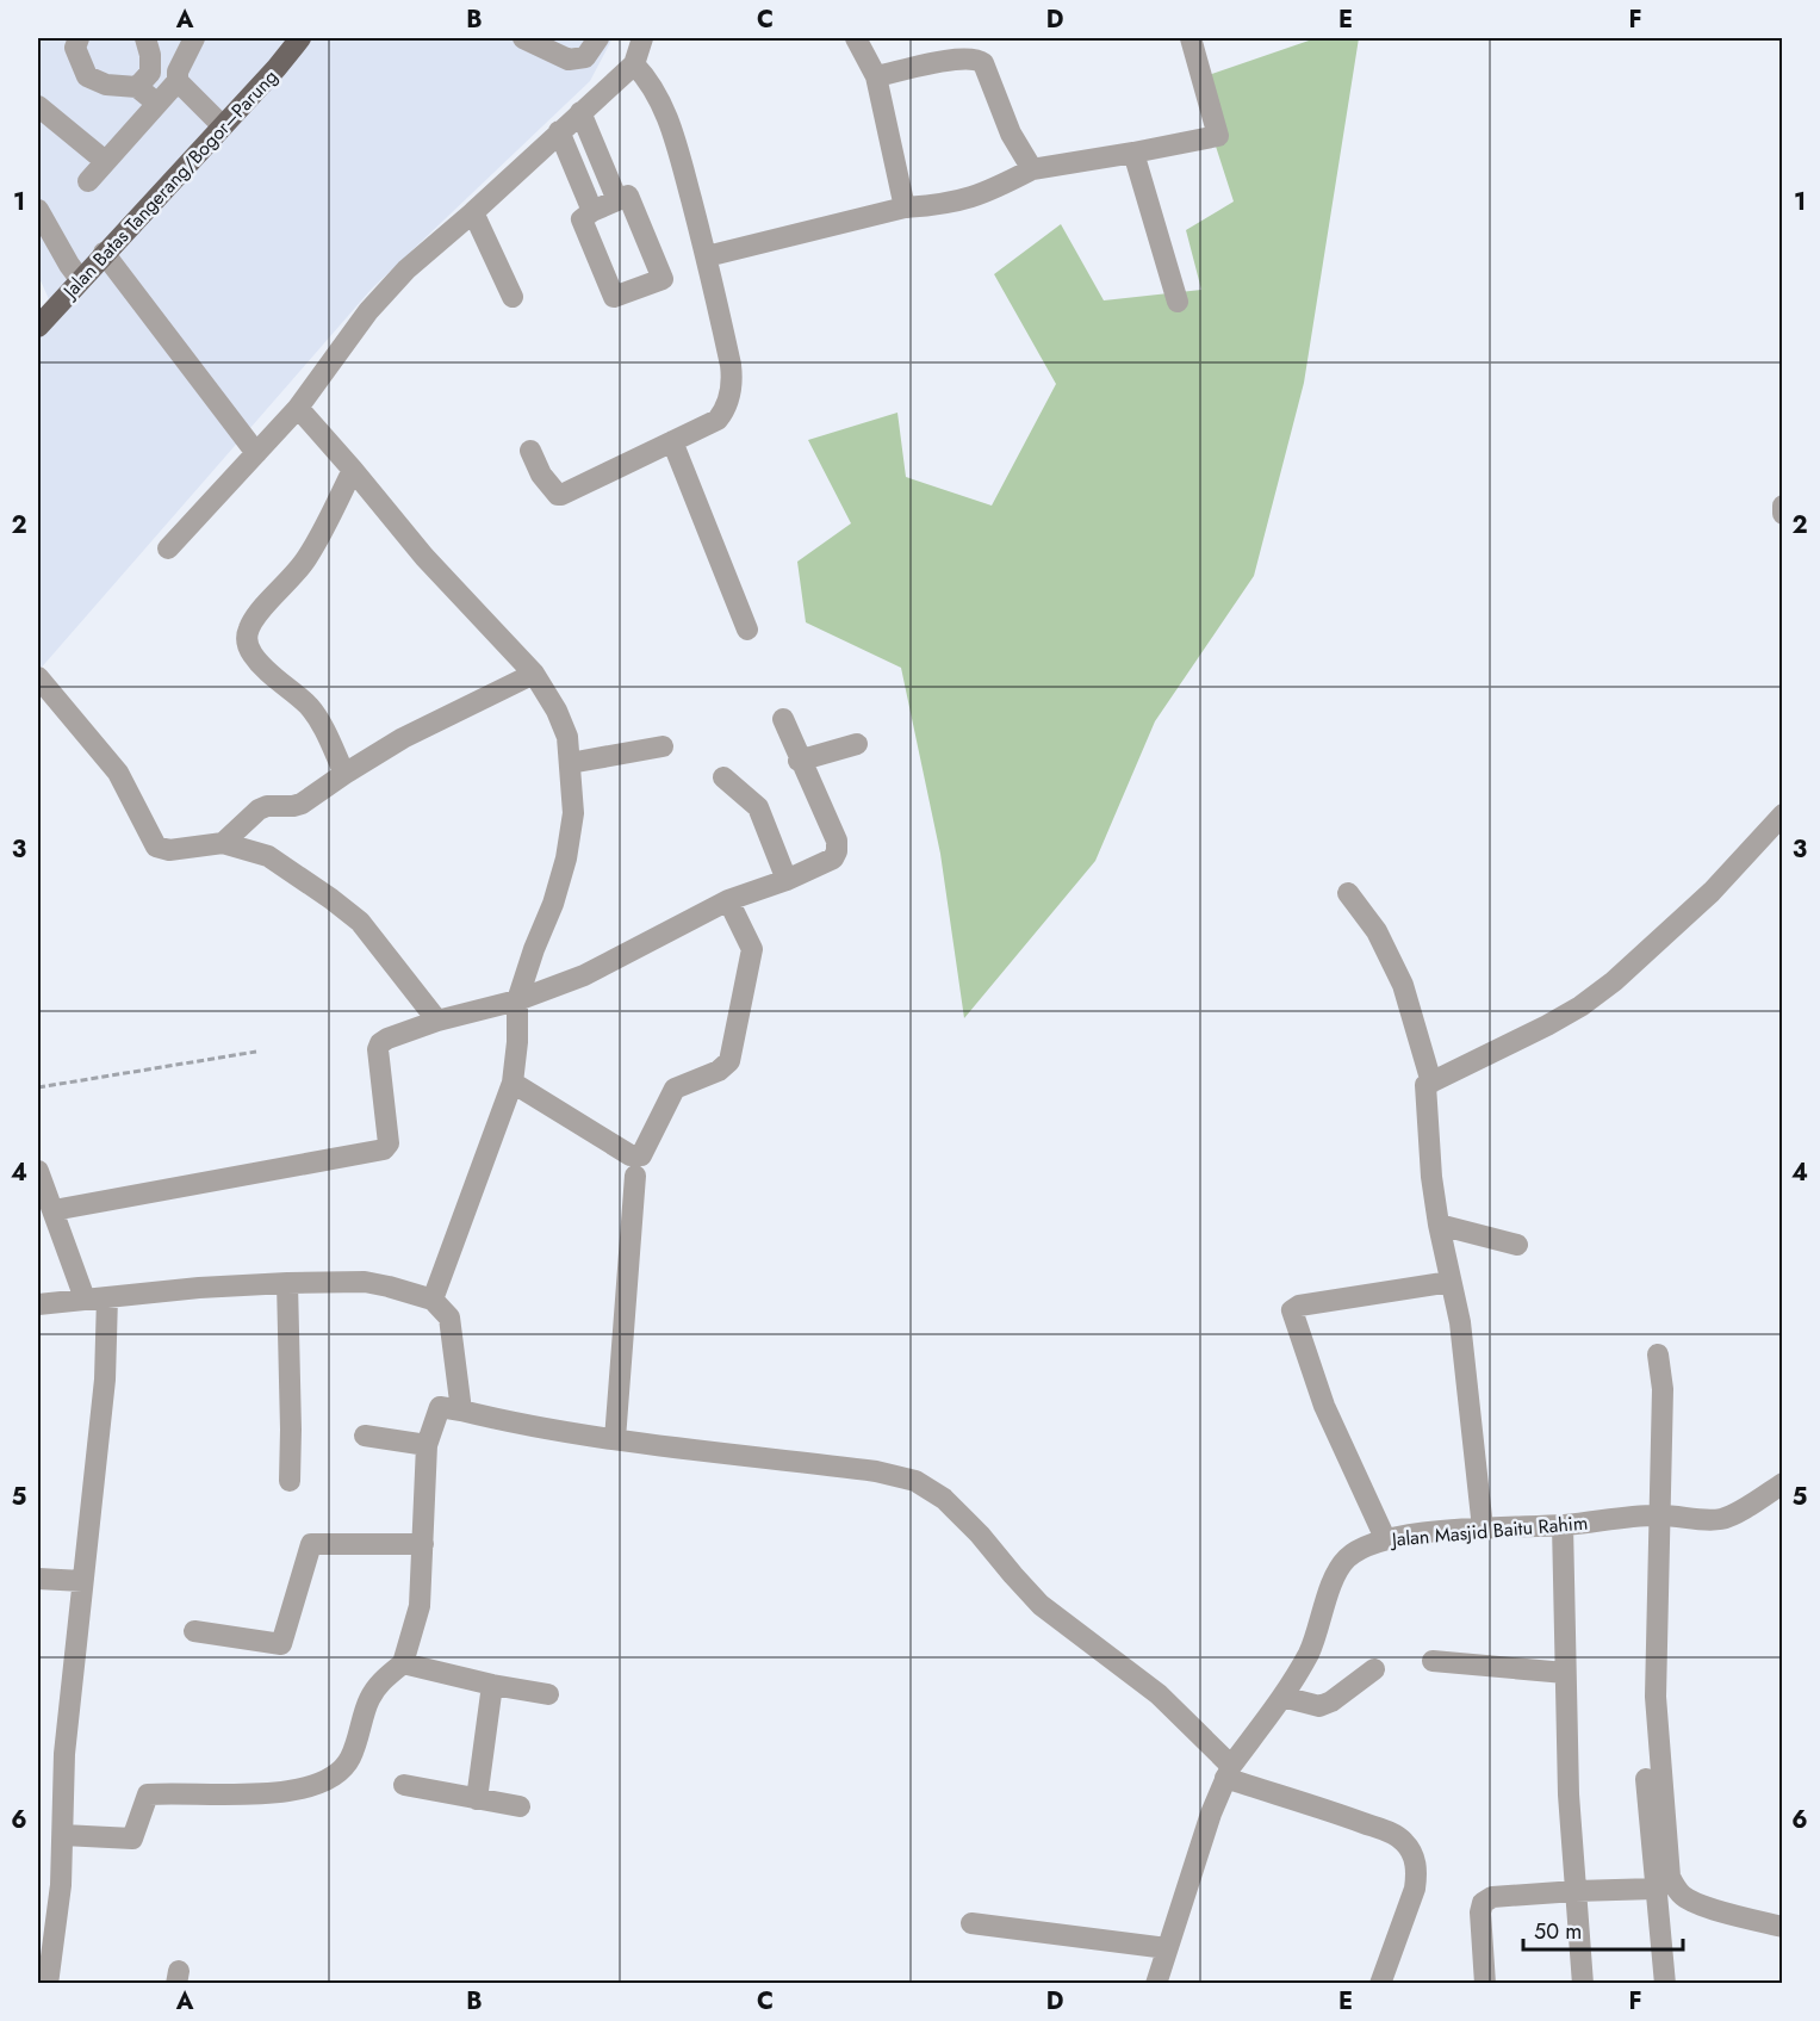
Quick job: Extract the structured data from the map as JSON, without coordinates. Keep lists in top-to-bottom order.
{
  "streets": {
    "main road": ["Jalan Batas Tangerang/Bogor–Parung"],
    "street": ["Jalan Masjid Baitu Rahim"]
  },
  "scale_bar": "50 m",
  "grid": {
    "columns": [
      "A",
      "B",
      "C",
      "D",
      "E",
      "F"
    ],
    "rows": [
      "1",
      "2",
      "3",
      "4",
      "5",
      "6"
    ]
  }
}
